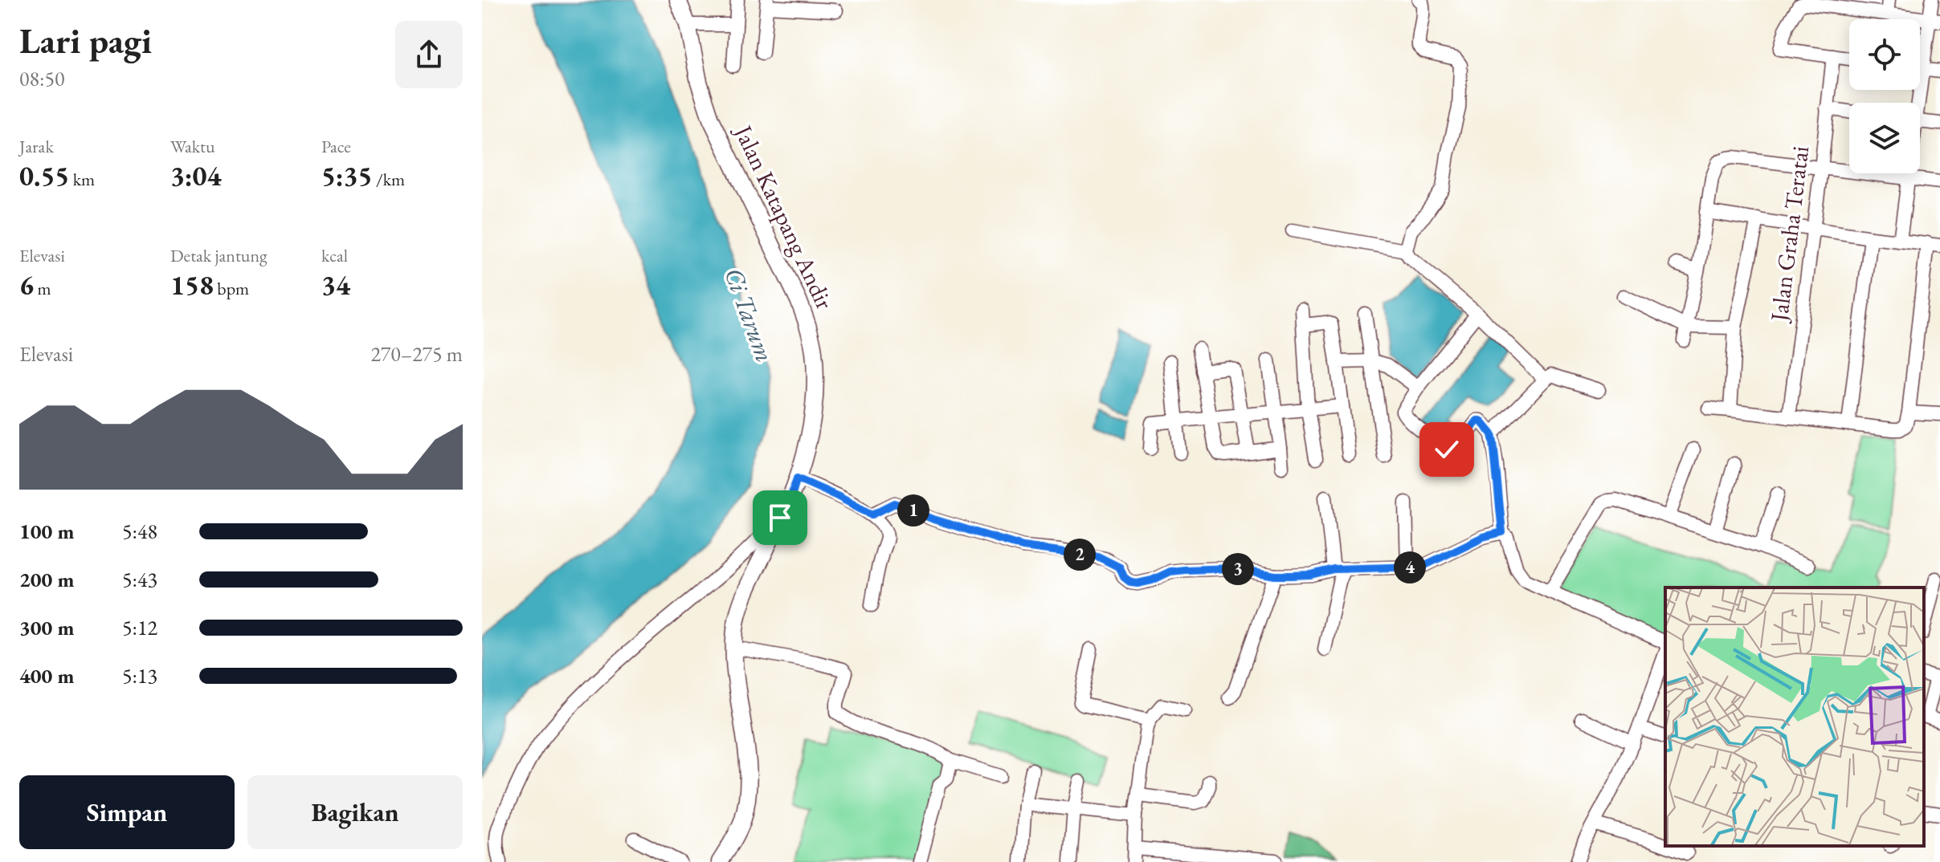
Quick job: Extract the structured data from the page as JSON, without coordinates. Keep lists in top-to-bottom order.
{
  "streets": {
    "street": ["Jalan Katapang Andir", "Jalan Graha Teratai"]
  },
  "water": ["Ci Tarum"],
  "page": {
    "heading": ["Lari pagi", "08:50"],
    "stats": [
      ["Jarak", "0.55 km"],
      ["Waktu", "3:04"],
      ["Pace", "5:35 /km"],
      ["Elevasi", "6 m"],
      ["Detak jantung", "158 bpm"],
      ["kcal", "34"]
    ],
    "chart": ["Elevasi", "270–275 m"],
    "pins": [
      "1",
      "2",
      "4",
      "3"
    ],
    "list": [
      {
        "name": "100 m",
        "note": "5:48"
      },
      {
        "name": "200 m",
        "note": "5:43"
      },
      {
        "name": "300 m",
        "note": "5:12"
      },
      {
        "name": "400 m",
        "note": "5:13"
      }
    ],
    "buttons": ["Simpan", "Bagikan"]
  }
}
